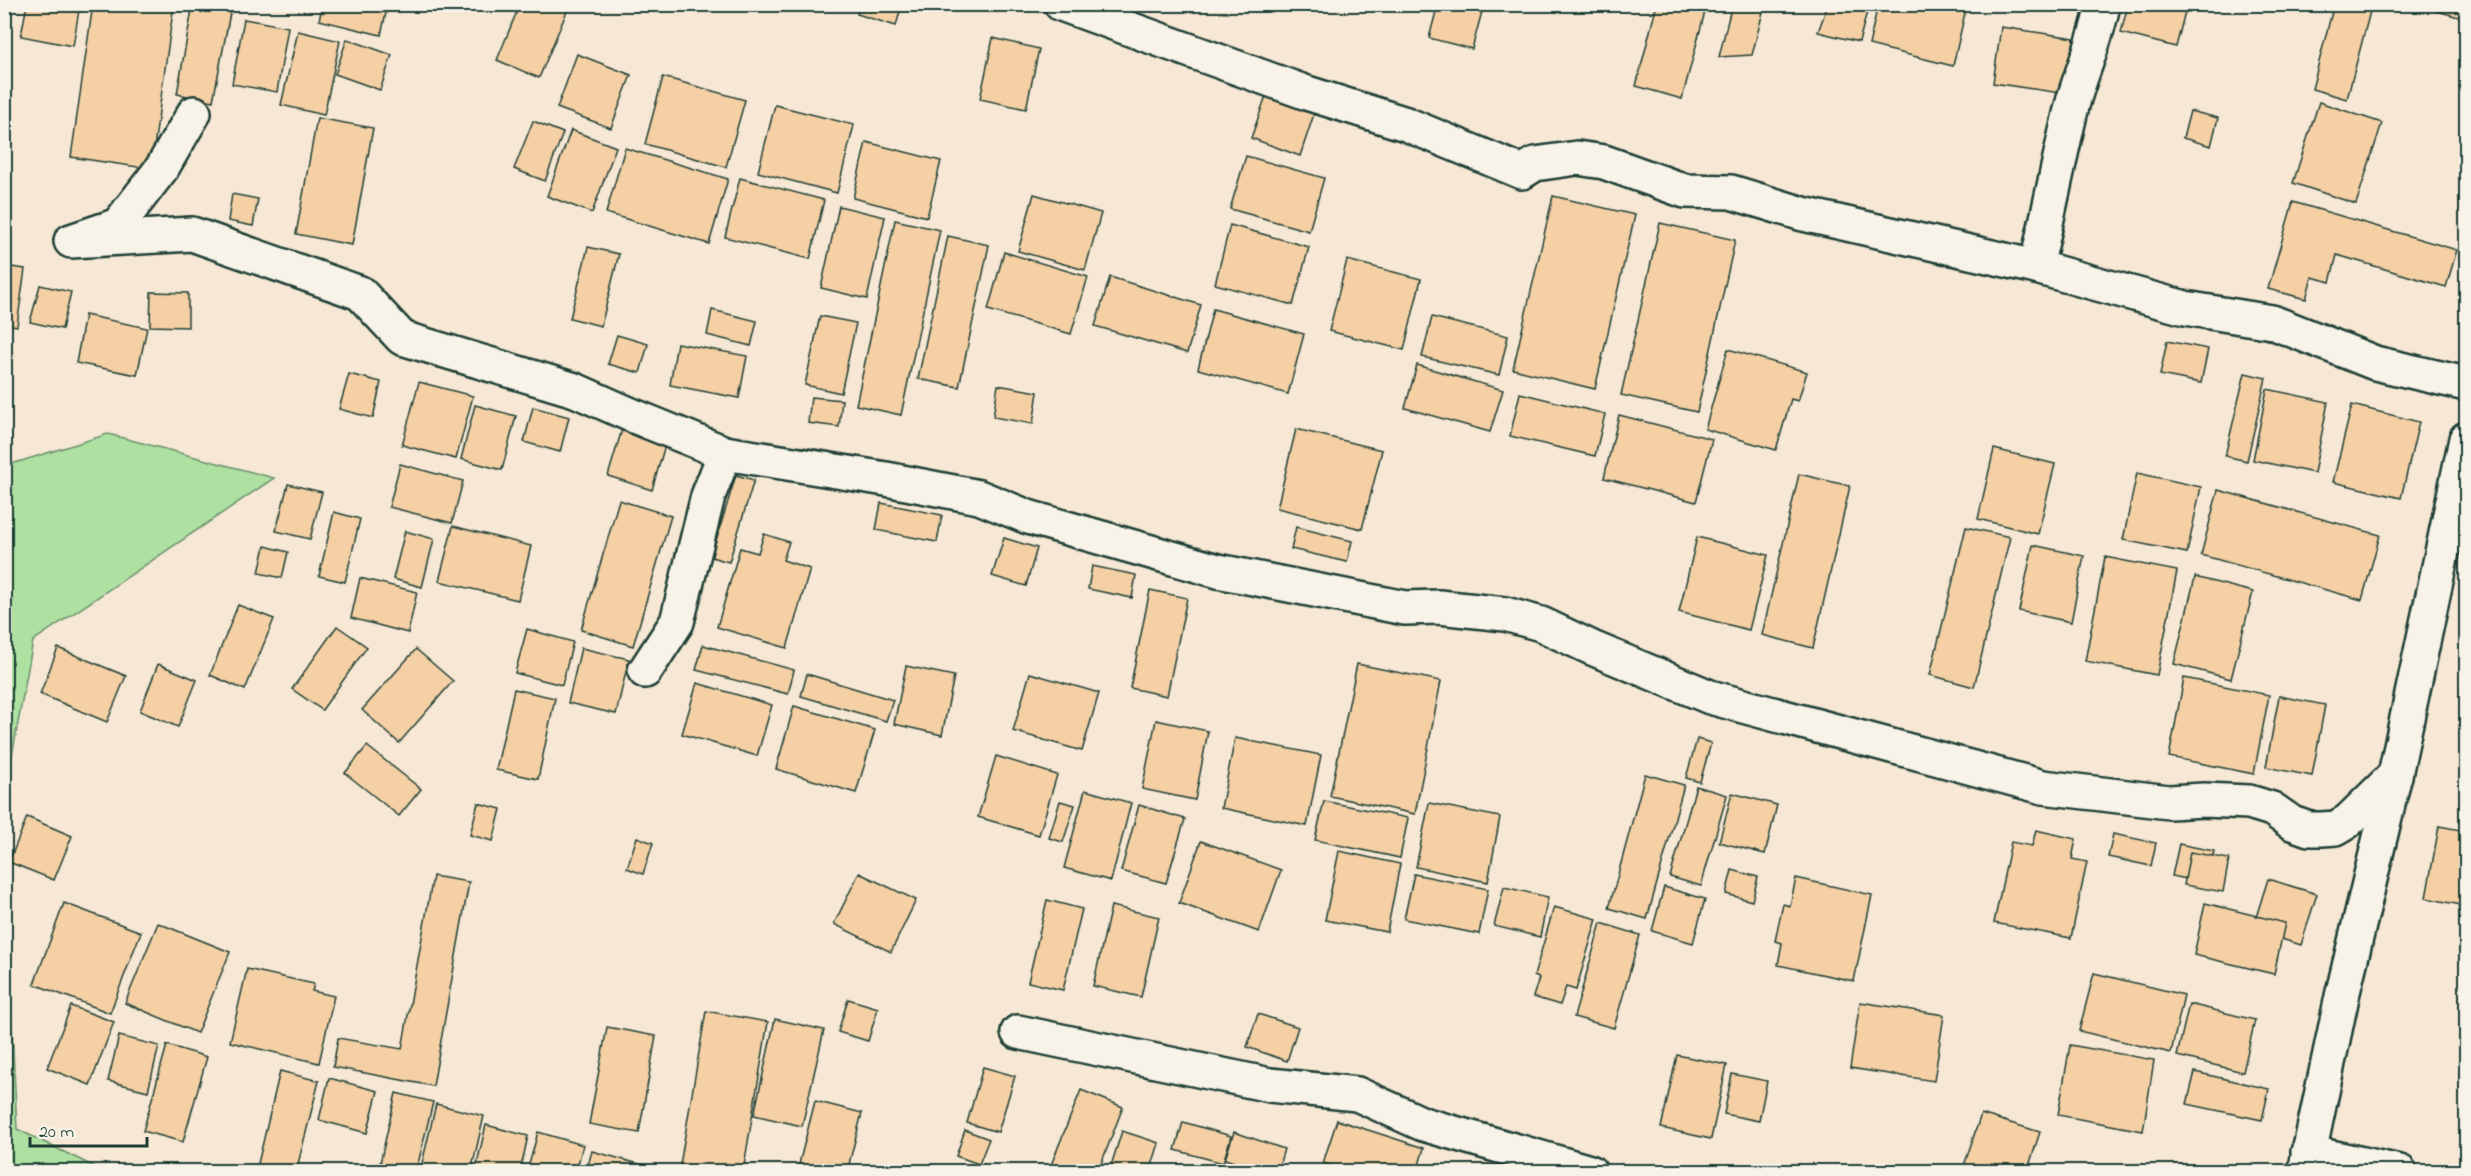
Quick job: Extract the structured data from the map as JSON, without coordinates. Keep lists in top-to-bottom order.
{
  "scale_bar": "20 m"
}
